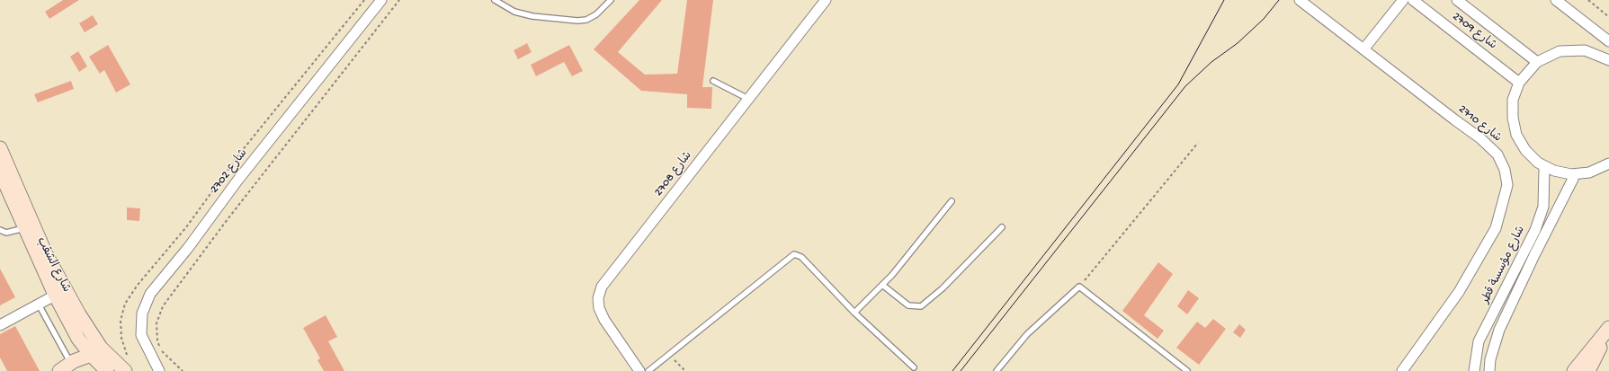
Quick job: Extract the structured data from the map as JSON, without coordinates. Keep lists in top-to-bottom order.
{
  "streets": {
    "street": [
      "شارع 2709",
      "شارع 2710",
      "شارع 2702",
      "شارع 2708",
      "شارع الشقب",
      "شارع مؤسسة قطر"
    ]
  }
}
